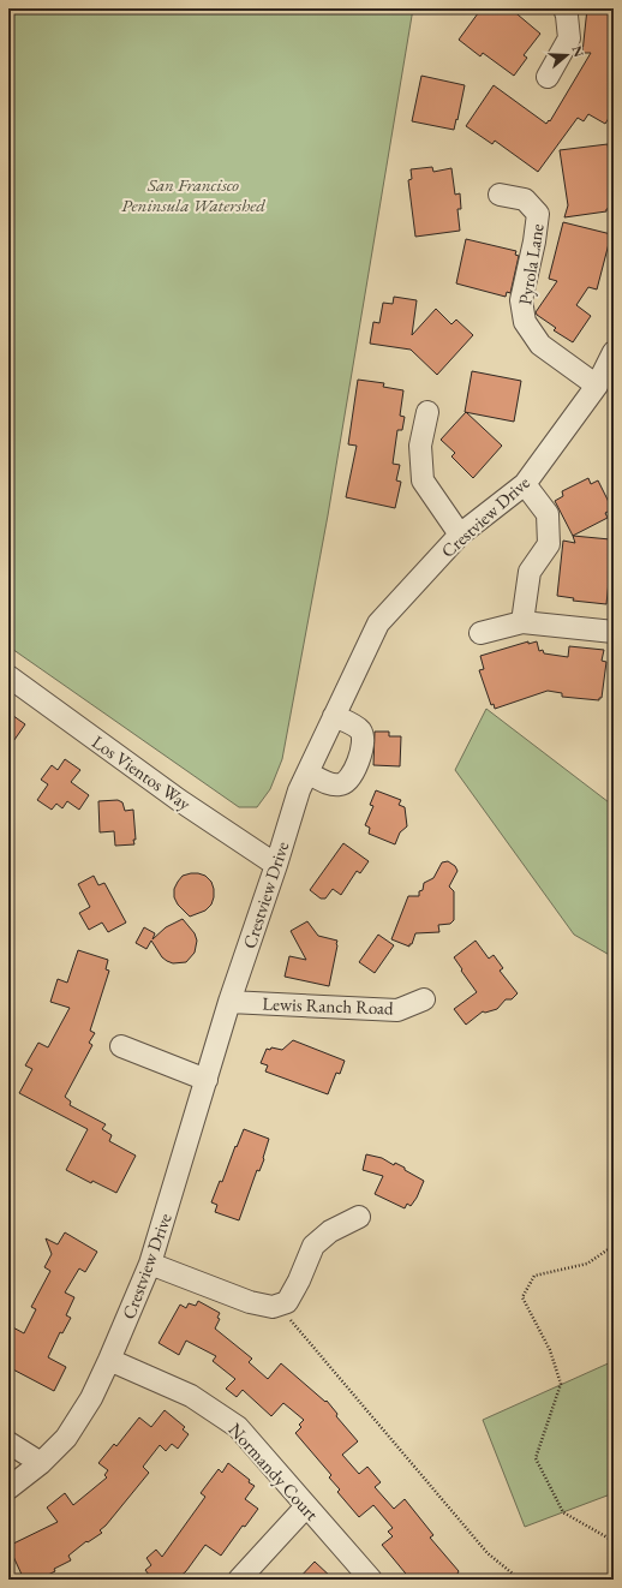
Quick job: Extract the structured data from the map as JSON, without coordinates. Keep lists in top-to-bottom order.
{
  "streets": {
    "street": [
      "Pyrola Lane",
      "Crestview Drive",
      "Los Vientos Way",
      "Lewis Ranch Road",
      "Normandy Court"
    ]
  },
  "crossings": [
    ["Pyrola Lane", "Crestview Drive"],
    ["Crestview Drive", "Los Vientos Way"],
    ["Crestview Drive", "Lewis Ranch Road"],
    ["Crestview Drive", "Normandy Court"]
  ],
  "parks": ["San Francisco Peninsula Watershed"],
  "north": "right"
}
